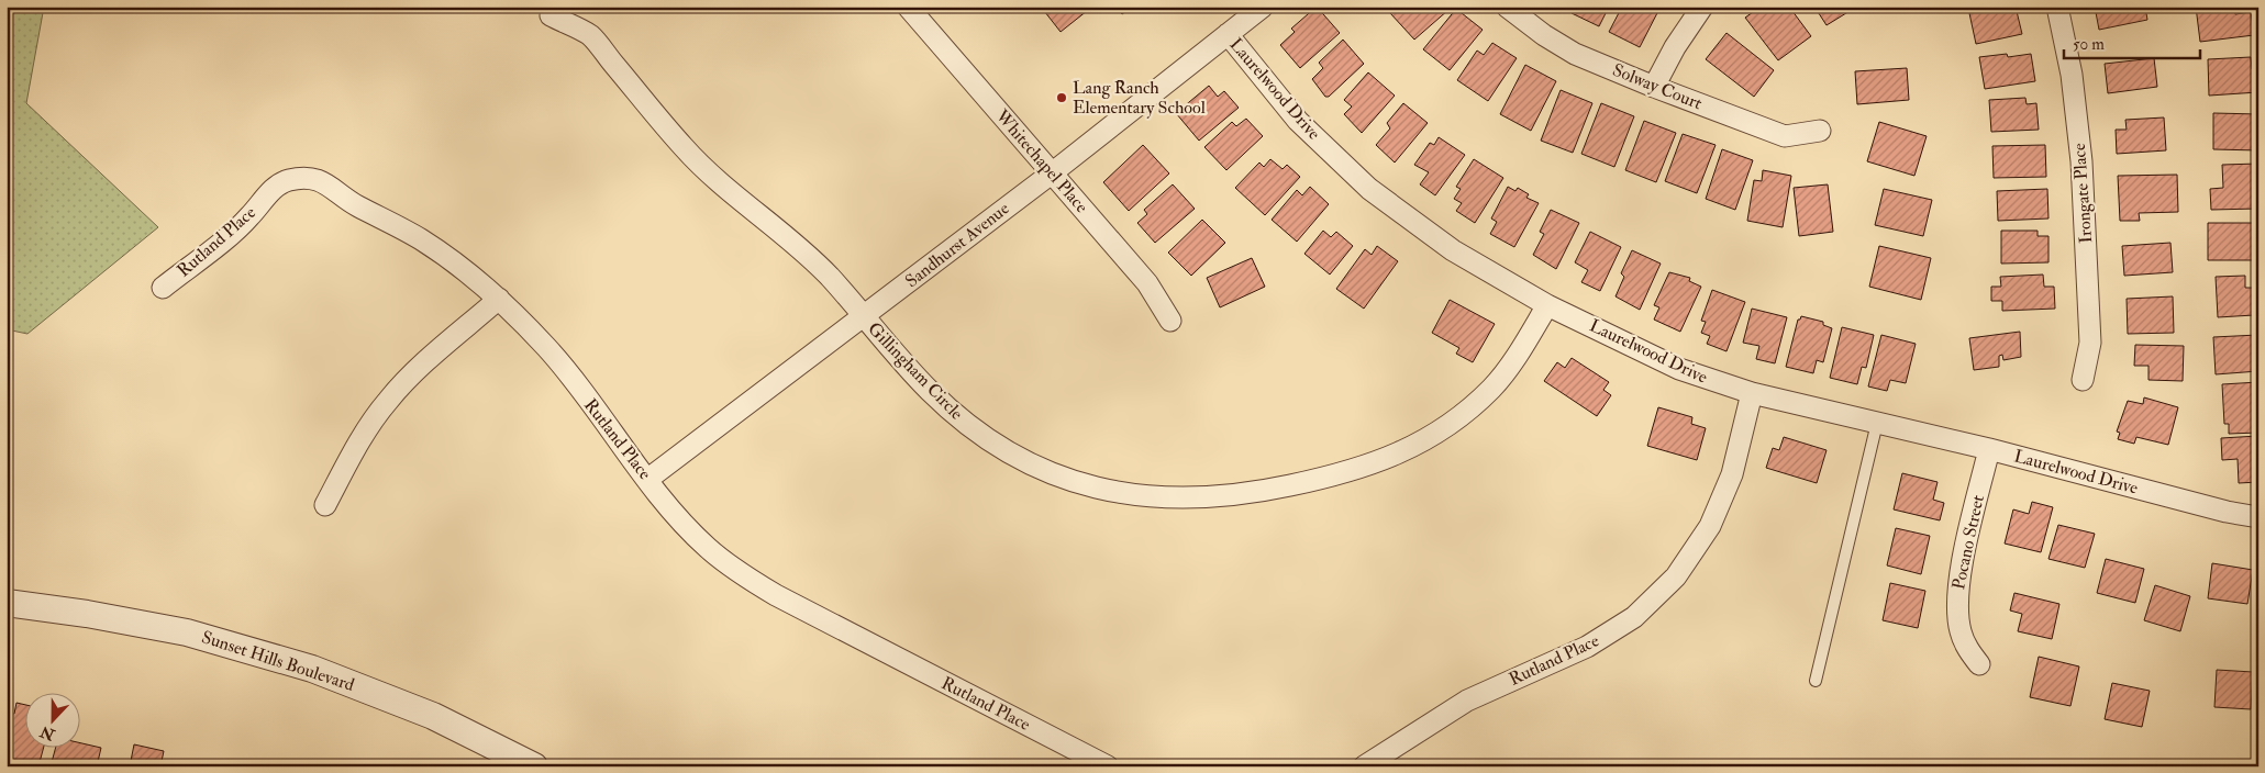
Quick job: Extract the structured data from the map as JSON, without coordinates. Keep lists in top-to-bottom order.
{
  "streets": {
    "street": [
      "Solway Court",
      "Laurelwood Drive",
      "Whitechapel Place",
      "Irongate Place",
      "Rutland Place",
      "Sandhurst Avenue",
      "Gillingham Circle",
      "Pocano Street",
      "Sunset Hills Boulevard"
    ]
  },
  "crossings": [
    ["Laurelwood Drive", "Rutland Place"],
    ["Laurelwood Drive", "Sandhurst Avenue"],
    ["Laurelwood Drive", "Gillingham Circle"],
    ["Laurelwood Drive", "Pocano Street"],
    ["Whitechapel Place", "Sandhurst Avenue"],
    ["Rutland Place", "Sandhurst Avenue"],
    ["Sandhurst Avenue", "Gillingham Circle"]
  ],
  "places": ["Lang Ranch Elementary School"],
  "scale_bar": "50 m",
  "north": "bottom"
}
